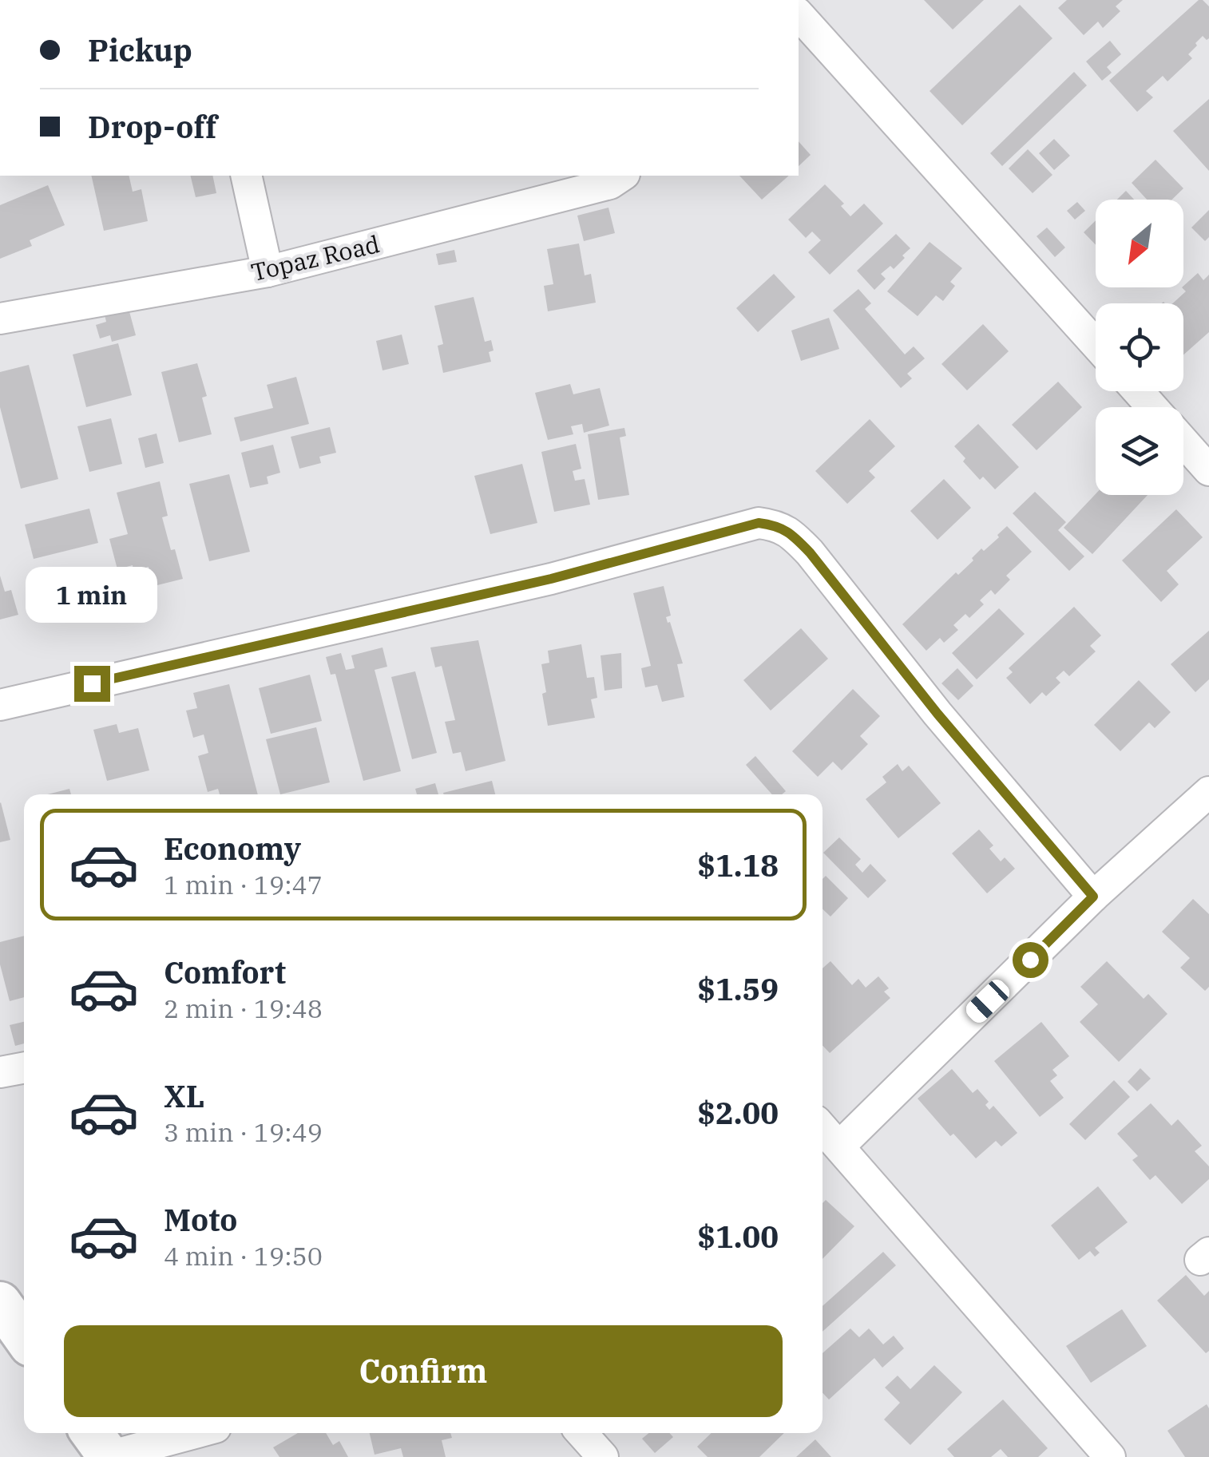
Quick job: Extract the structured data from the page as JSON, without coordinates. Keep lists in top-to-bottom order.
{
  "streets": {
    "street": ["Topaz Road"]
  },
  "north": "bottom left",
  "page": {
    "banner": ["Pickup", "Drop-off"],
    "bubble": "1 min",
    "list": [
      {
        "name": "Economy",
        "note": "1 min · 19:47",
        "value": "$1.18"
      },
      {
        "name": "Comfort",
        "note": "2 min · 19:48",
        "value": "$1.59"
      },
      {
        "name": "XL",
        "note": "3 min · 19:49",
        "value": "$2.00"
      },
      {
        "name": "Moto",
        "note": "4 min · 19:50",
        "value": "$1.00"
      }
    ],
    "buttons": "Confirm"
  }
}
